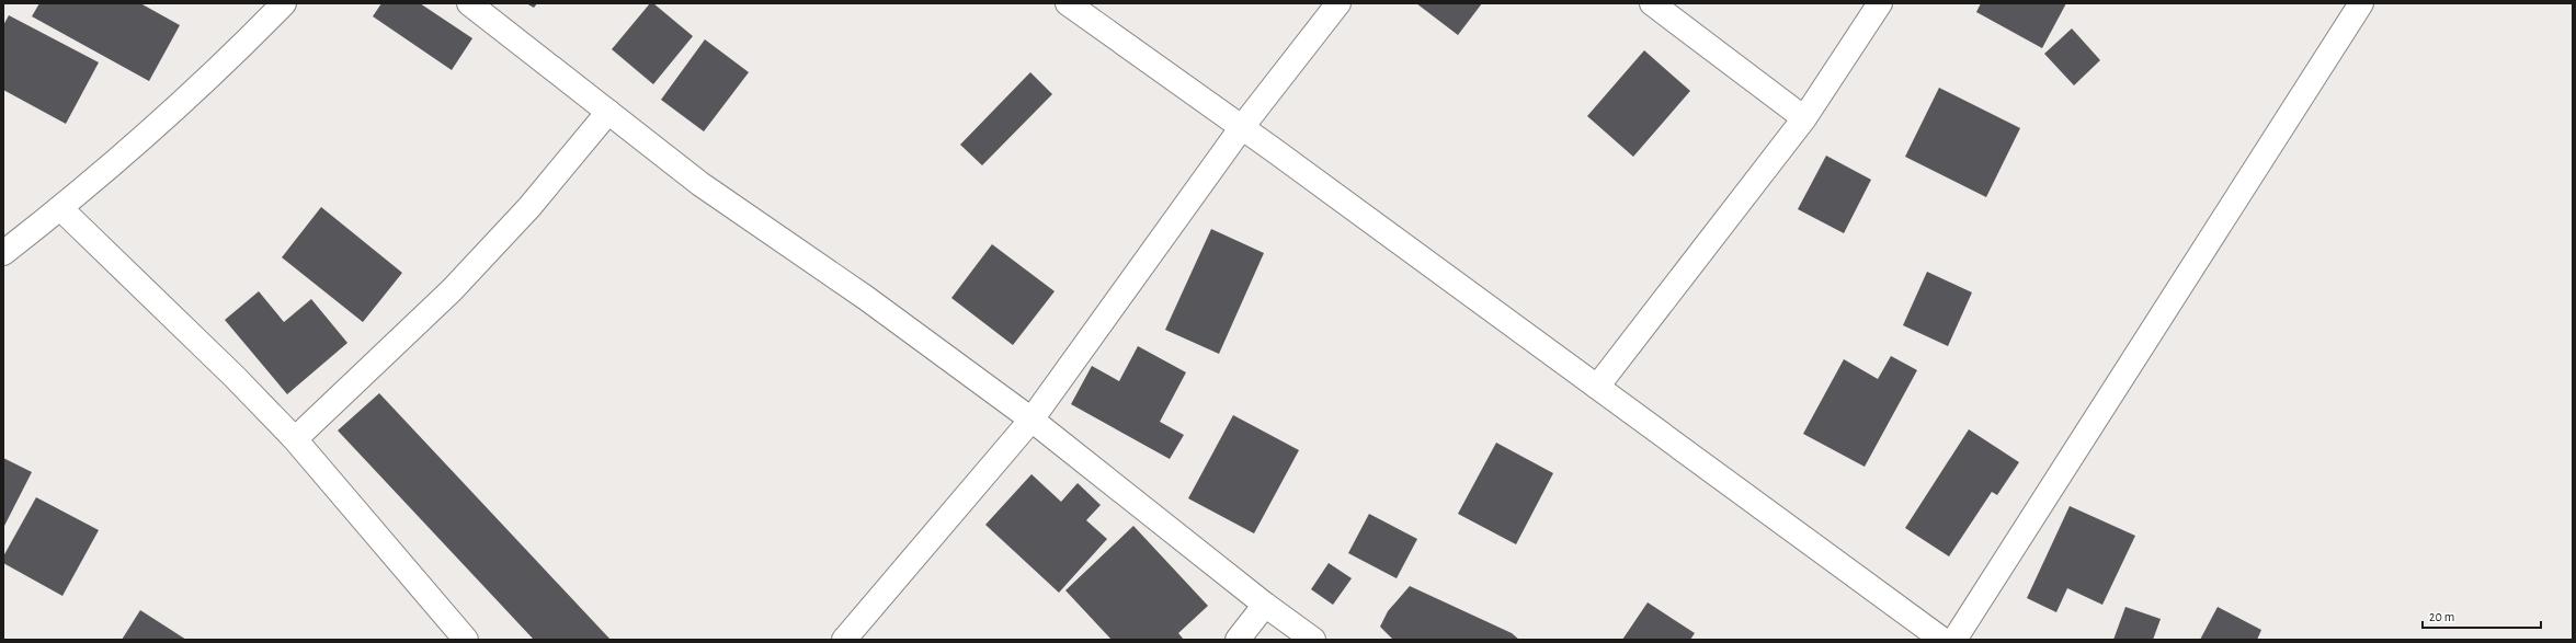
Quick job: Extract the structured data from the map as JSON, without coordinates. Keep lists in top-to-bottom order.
{
  "scale_bar": "20 m"
}
